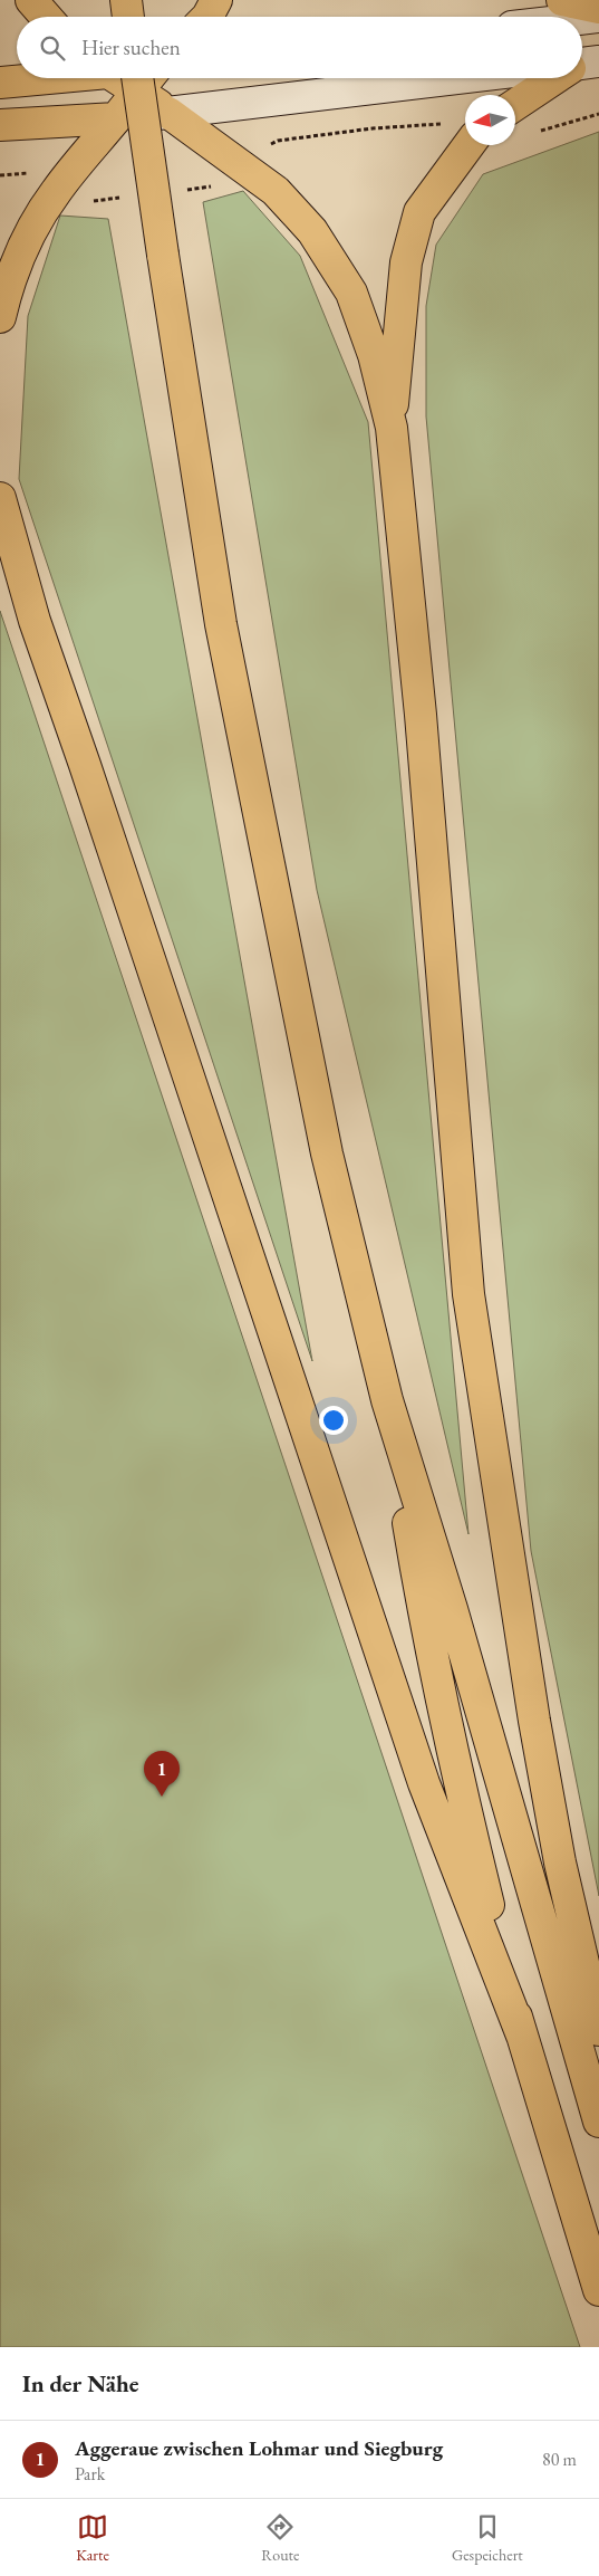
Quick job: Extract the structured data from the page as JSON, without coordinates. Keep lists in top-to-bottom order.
{
  "north": "left",
  "page": {
    "search": "Hier suchen",
    "pins": "1",
    "heading": "In der Nähe",
    "list": [
      {
        "mark": "1",
        "name": "Aggeraue zwischen Lohmar und Siegburg",
        "note": "Park",
        "value": "80 m"
      }
    ],
    "nav": ["Karte", "Route", "Gespeichert"]
  }
}
